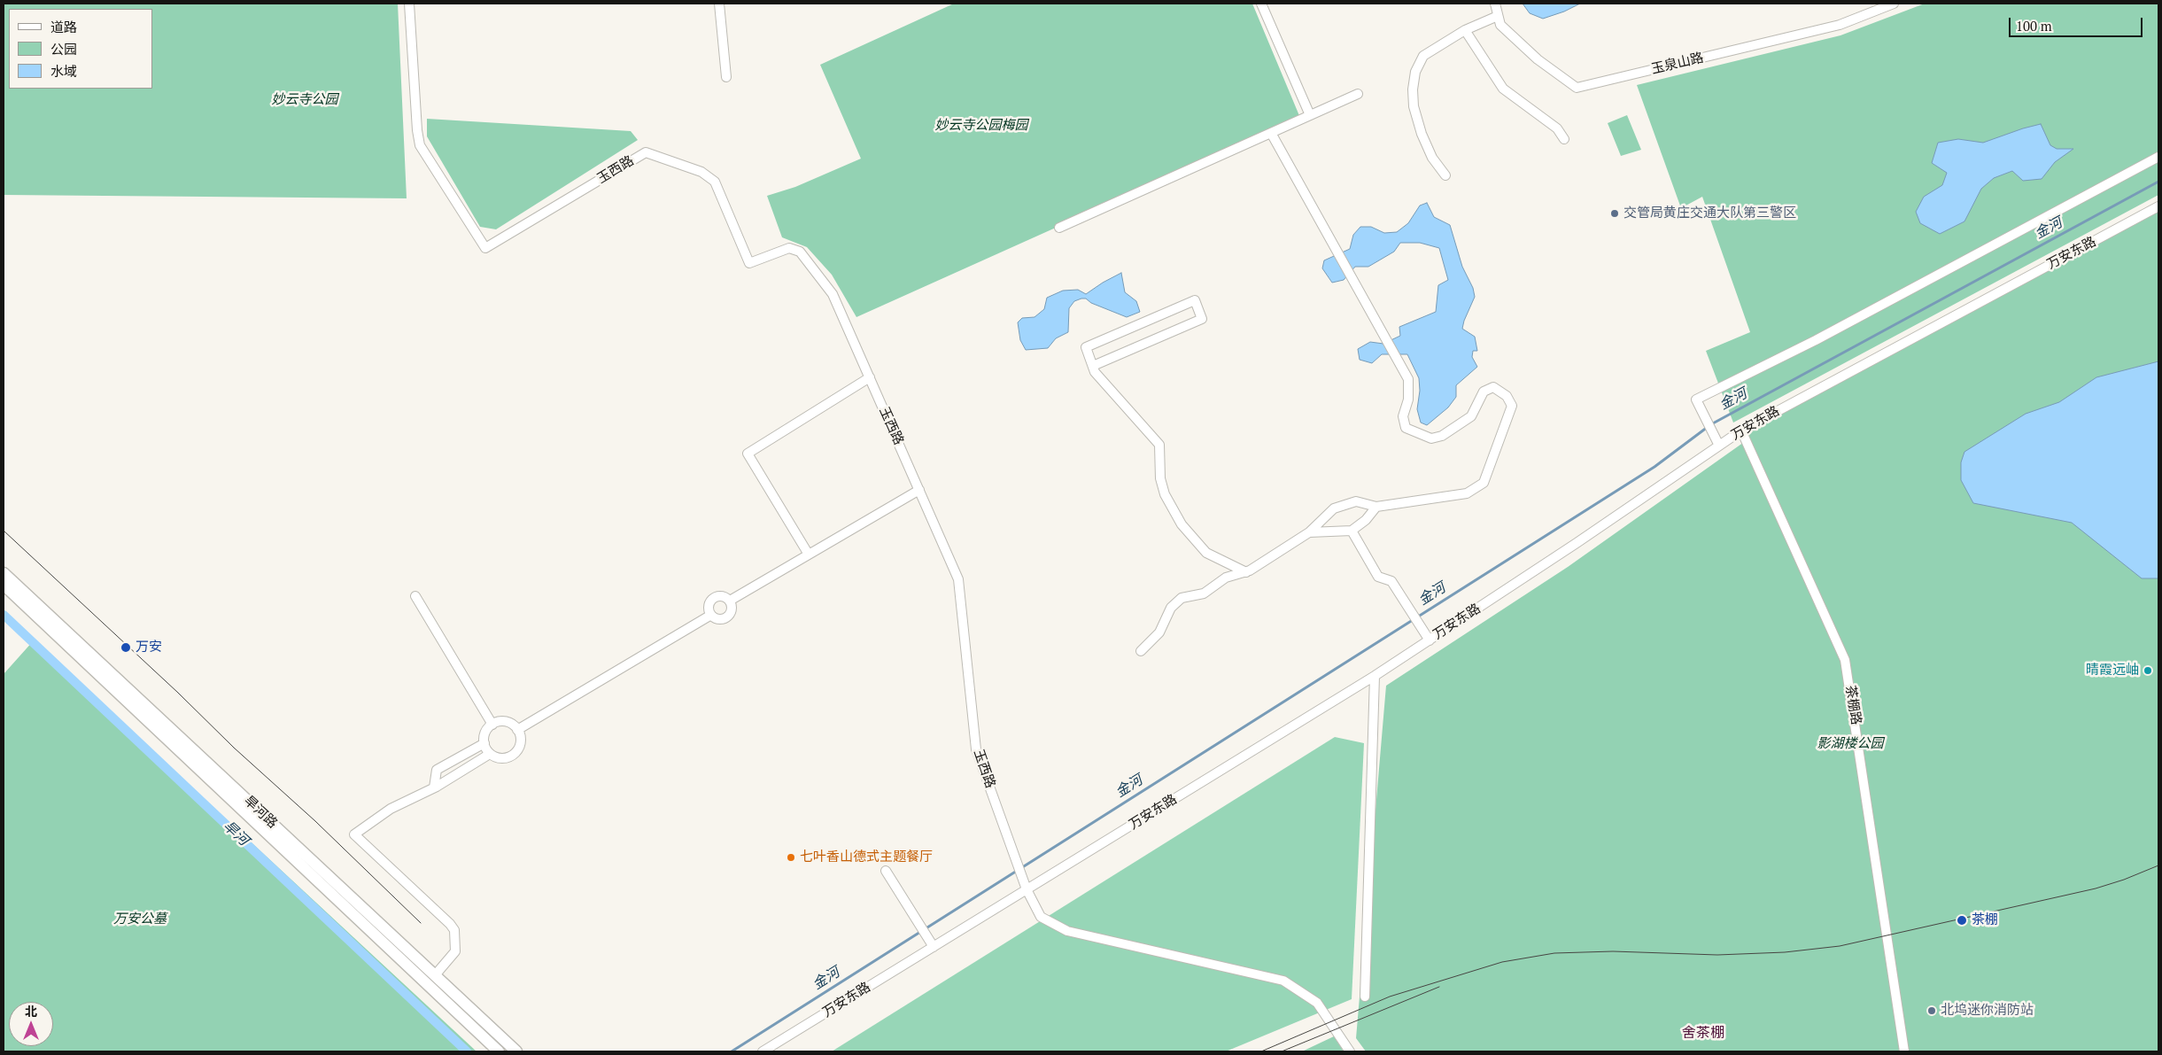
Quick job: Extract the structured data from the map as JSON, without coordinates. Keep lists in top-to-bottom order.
{
  "streets": {
    "main road": ["旱河路"],
    "street": [
      "玉泉山路",
      "玉西路",
      "万安东路",
      "茶棚路"
    ]
  },
  "crossings": [
    ["玉西路", "万安东路"],
    ["万安东路", "茶棚路"]
  ],
  "districts": ["舍茶棚"],
  "water": ["金河", "旱河"],
  "parks": [
    "妙云寺公园",
    "妙云寺公园梅园",
    "影湖楼公园",
    "万安公墓"
  ],
  "places": [
    "交管局黄庄交通大队第三警区",
    "万安",
    "晴霞远岫",
    "七叶香山德式主题餐厅",
    "茶棚",
    "北坞迷你消防站"
  ],
  "legend": ["道路", "公园", "水域"],
  "scale_bar": "100 m",
  "north": "top"
}
